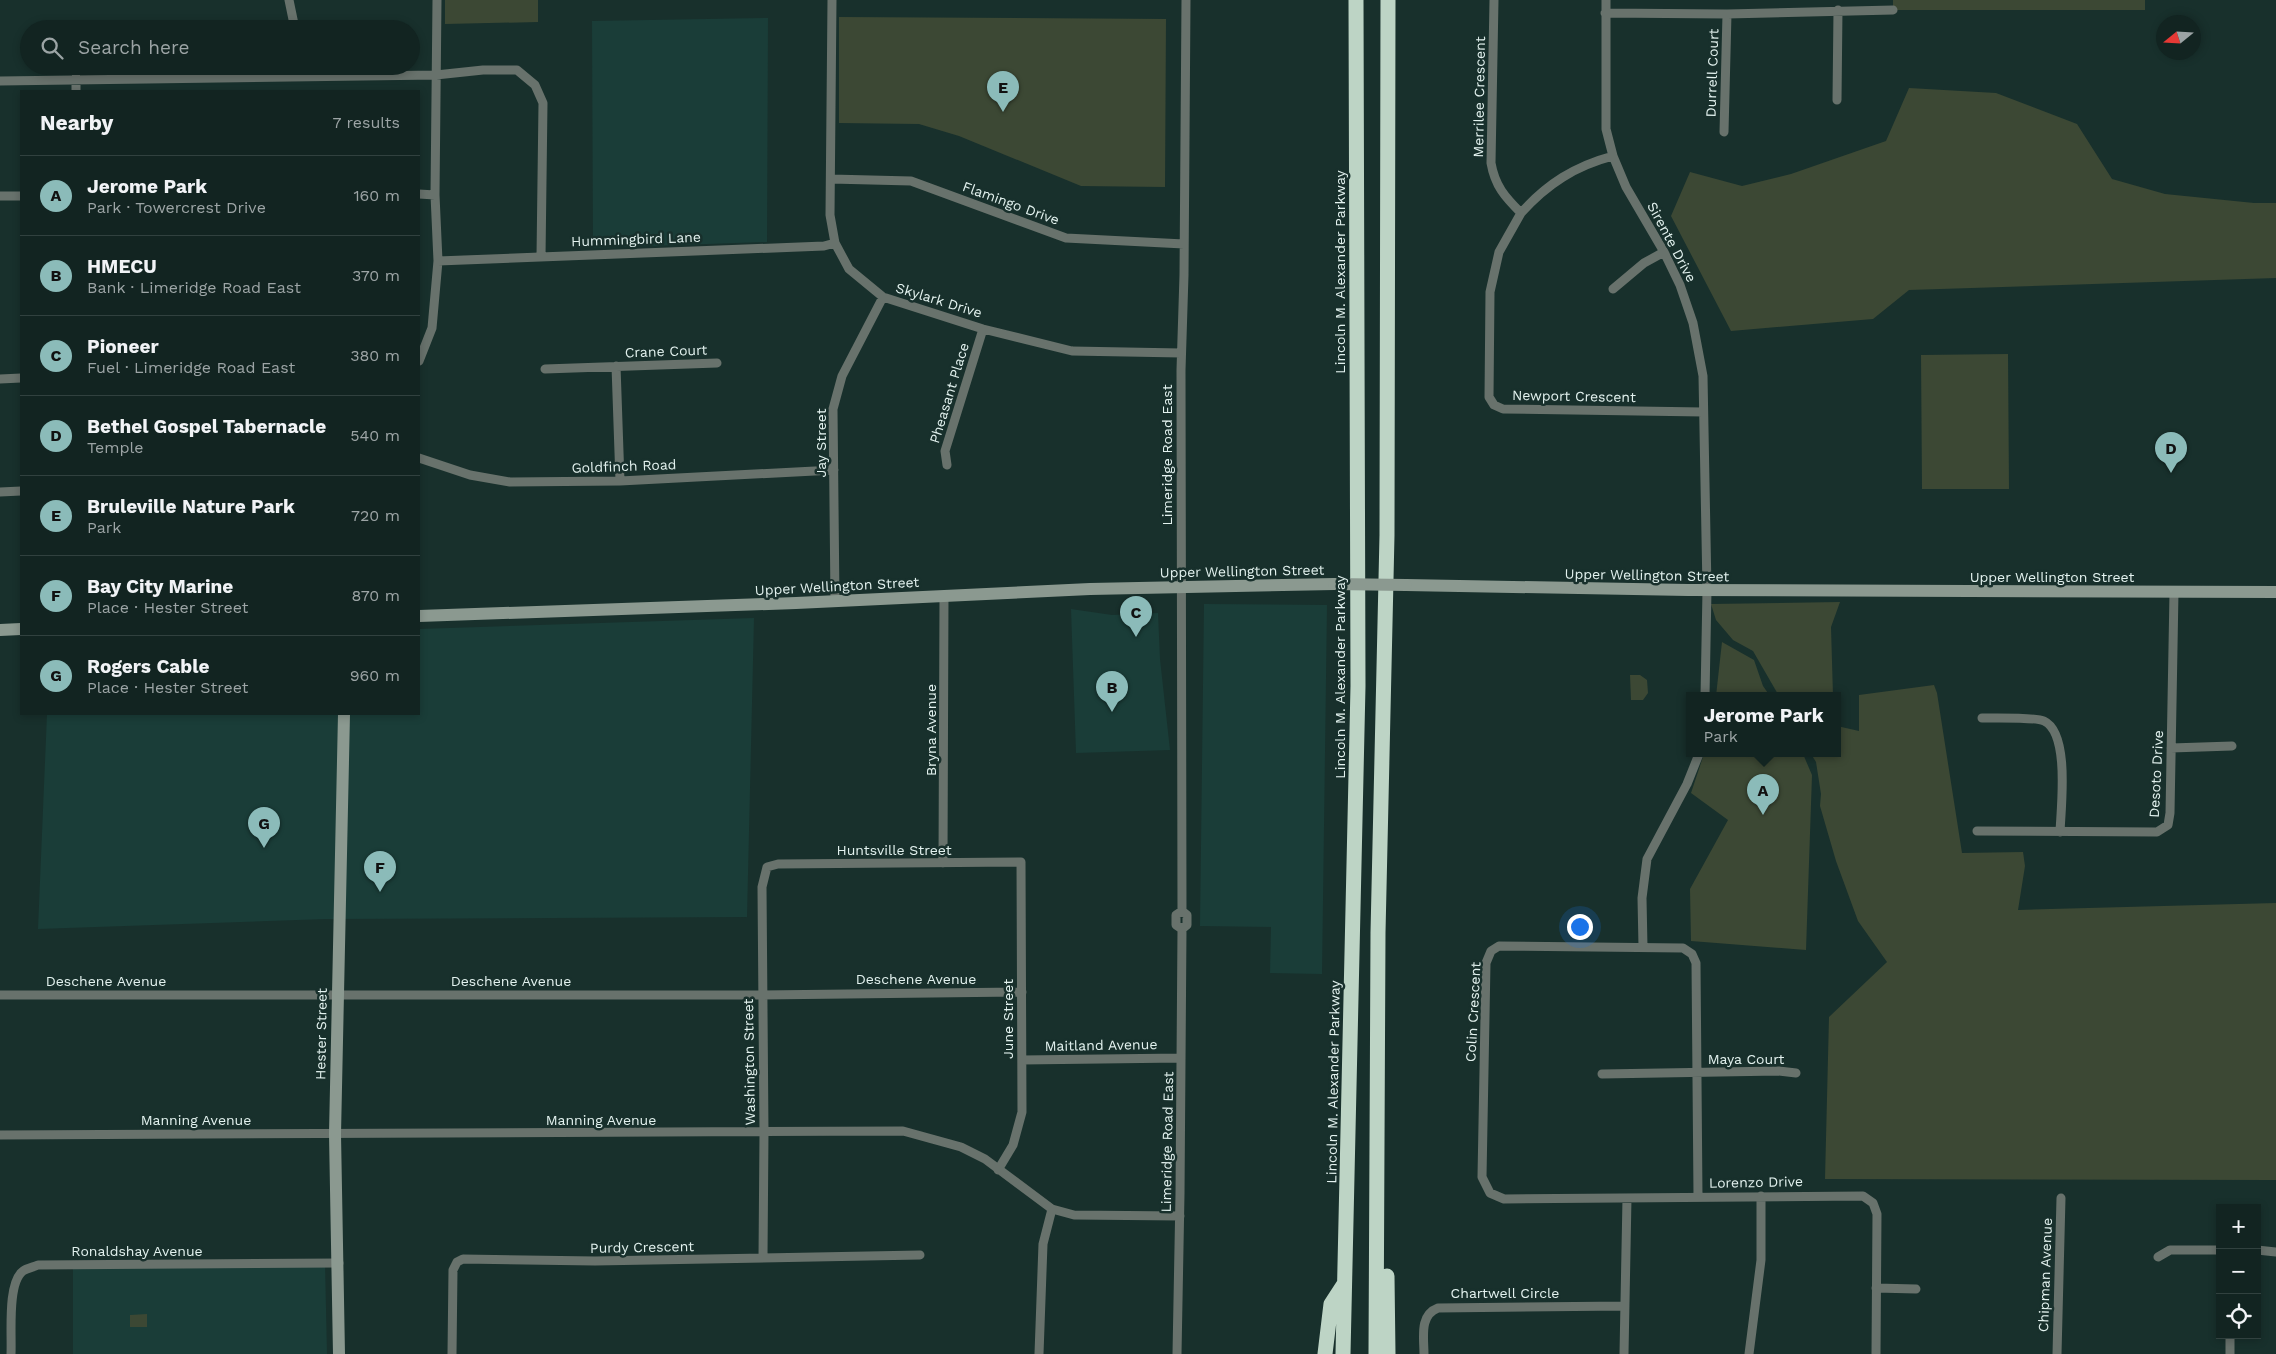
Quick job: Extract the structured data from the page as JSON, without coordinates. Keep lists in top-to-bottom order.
{
  "streets": {
    "highway": ["Lincoln M. Alexander Parkway"],
    "main road": ["Upper Wellington Street", "Hester Street"],
    "street": [
      "Durrell Court",
      "Merrilee Crescent",
      "Flamingo Drive",
      "Hummingbird Lane",
      "Sirente Drive",
      "Skylark Drive",
      "Crane Court",
      "Pheasant Place",
      "Newport Crescent",
      "Jay Street",
      "Limeridge Road East",
      "Goldfinch Road",
      "Bryna Avenue",
      "Desoto Drive",
      "Huntsville Street",
      "Deschene Avenue",
      "Colin Crescent",
      "June Street",
      "Maitland Avenue",
      "Maya Court",
      "Washington Street",
      "Manning Avenue",
      "Lorenzo Drive",
      "Purdy Crescent",
      "Ronaldshay Avenue",
      "Chipman Avenue",
      "Chartwell Circle"
    ]
  },
  "crossings": [
    ["Merrilee Crescent", "Newport Crescent"],
    ["Flamingo Drive", "Skylark Drive"],
    ["Flamingo Drive", "Limeridge Road East"],
    ["Hummingbird Lane", "Skylark Drive"],
    ["Sirente Drive", "Newport Crescent"],
    ["Sirente Drive", "Upper Wellington Street"],
    ["Skylark Drive", "Pheasant Place"],
    ["Skylark Drive", "Jay Street"],
    ["Skylark Drive", "Limeridge Road East"],
    ["Crane Court", "Goldfinch Road"],
    ["Jay Street", "Goldfinch Road"],
    ["Jay Street", "Upper Wellington Street"],
    ["Limeridge Road East", "Upper Wellington Street"],
    ["Limeridge Road East", "Maitland Avenue"],
    ["Limeridge Road East", "Manning Avenue"],
    ["Upper Wellington Street", "Bryna Avenue"],
    ["Upper Wellington Street", "Desoto Drive"],
    ["Bryna Avenue", "Huntsville Street"],
    ["Huntsville Street", "June Street"],
    ["Huntsville Street", "Washington Street"],
    ["Deschene Avenue", "June Street"],
    ["Deschene Avenue", "Hester Street"],
    ["Deschene Avenue", "Washington Street"],
    ["Colin Crescent", "Maya Court"],
    ["Colin Crescent", "Lorenzo Drive"],
    ["June Street", "Maitland Avenue"],
    ["June Street", "Manning Avenue"],
    ["Hester Street", "Manning Avenue"],
    ["Hester Street", "Ronaldshay Avenue"],
    ["Washington Street", "Manning Avenue"],
    ["Washington Street", "Purdy Crescent"]
  ],
  "north": "left",
  "page": {
    "search": "Search here",
    "pins": [
      "E",
      "D",
      "C",
      "B",
      "A",
      "G",
      "F"
    ],
    "heading": ["Nearby", "7 results"],
    "list": [
      {
        "mark": "A",
        "name": "Jerome Park",
        "note": "Park · Towercrest Drive",
        "value": "160 m"
      },
      {
        "mark": "B",
        "name": "HMECU",
        "note": "Bank · Limeridge Road East",
        "value": "370 m"
      },
      {
        "mark": "C",
        "name": "Pioneer",
        "note": "Fuel · Limeridge Road East",
        "value": "380 m"
      },
      {
        "mark": "D",
        "name": "Bethel Gospel Tabernacle",
        "note": "Temple",
        "value": "540 m"
      },
      {
        "mark": "E",
        "name": "Bruleville Nature Park",
        "note": "Park",
        "value": "720 m"
      },
      {
        "mark": "F",
        "name": "Bay City Marine",
        "note": "Place · Hester Street",
        "value": "870 m"
      },
      {
        "mark": "G",
        "name": "Rogers Cable",
        "note": "Place · Hester Street",
        "value": "960 m"
      }
    ],
    "popup": ["Jerome Park", "Park"],
    "map_buttons": ["+", "−"]
  }
}
